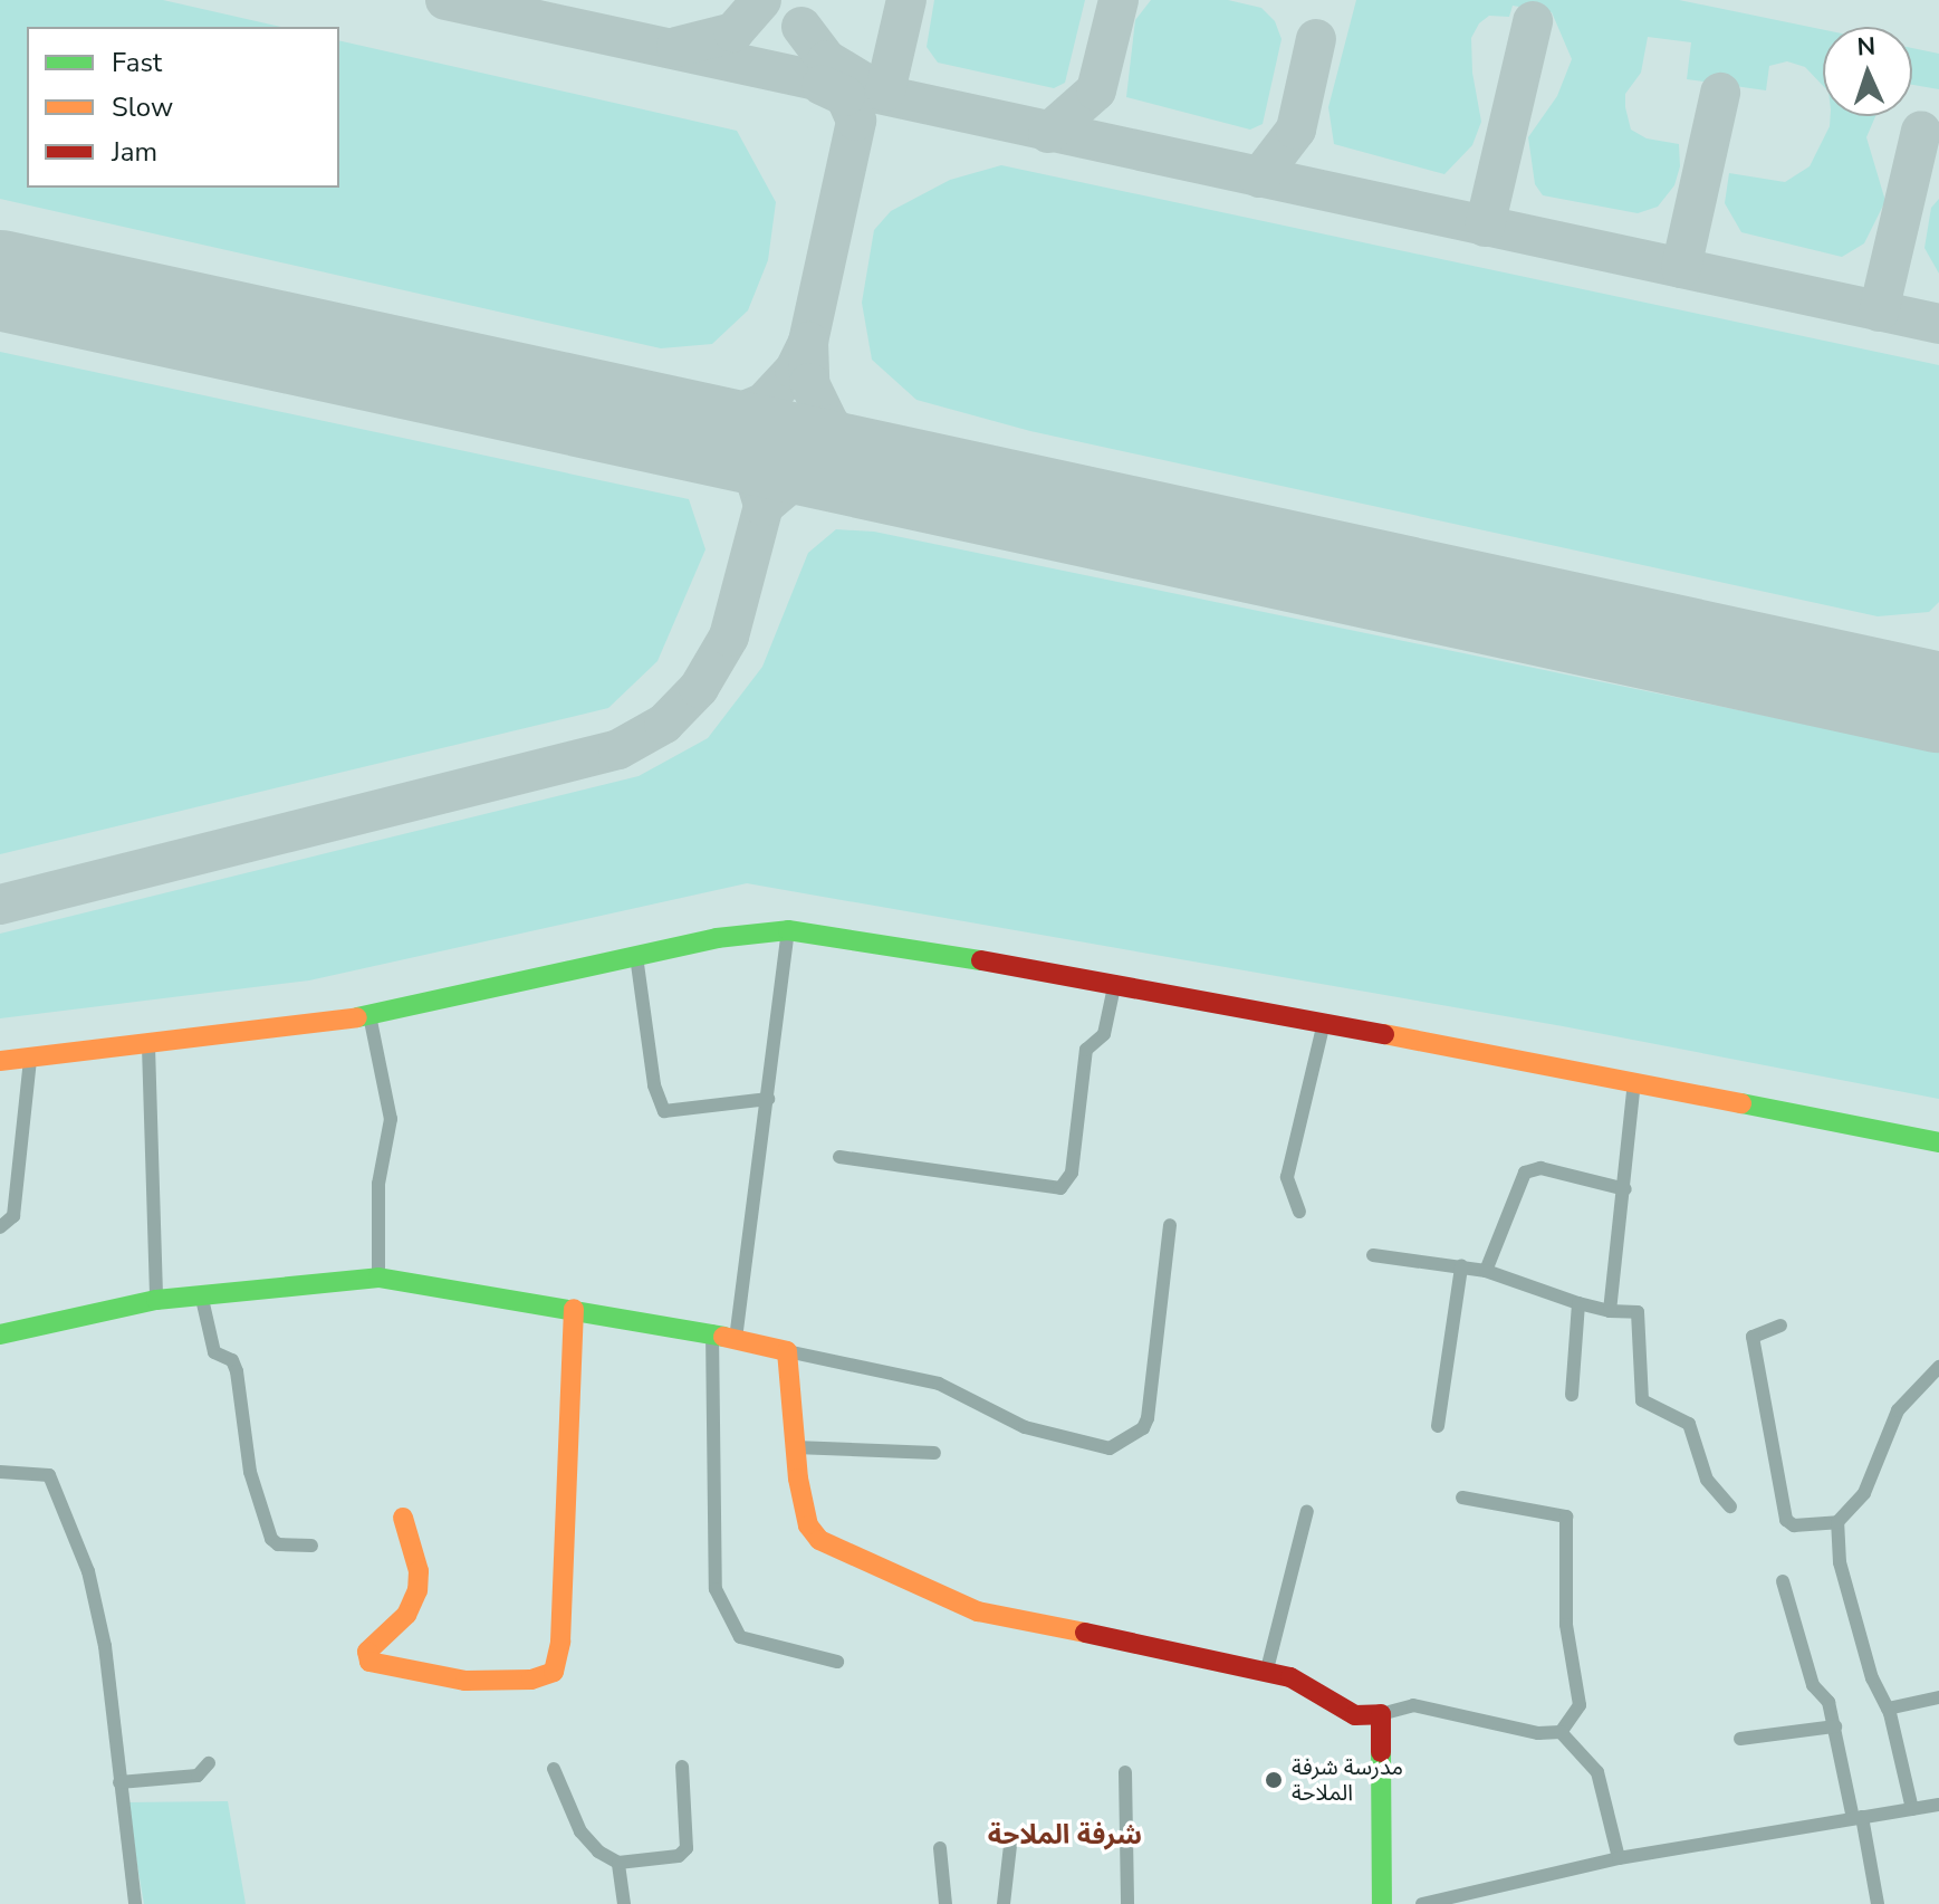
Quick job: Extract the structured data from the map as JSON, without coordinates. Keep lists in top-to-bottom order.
{
  "districts": ["شرفة الملاحة"],
  "places": ["مدرسة شرفة الملاحة"],
  "legend": ["Fast", "Slow", "Jam"],
  "north": "top"
}
